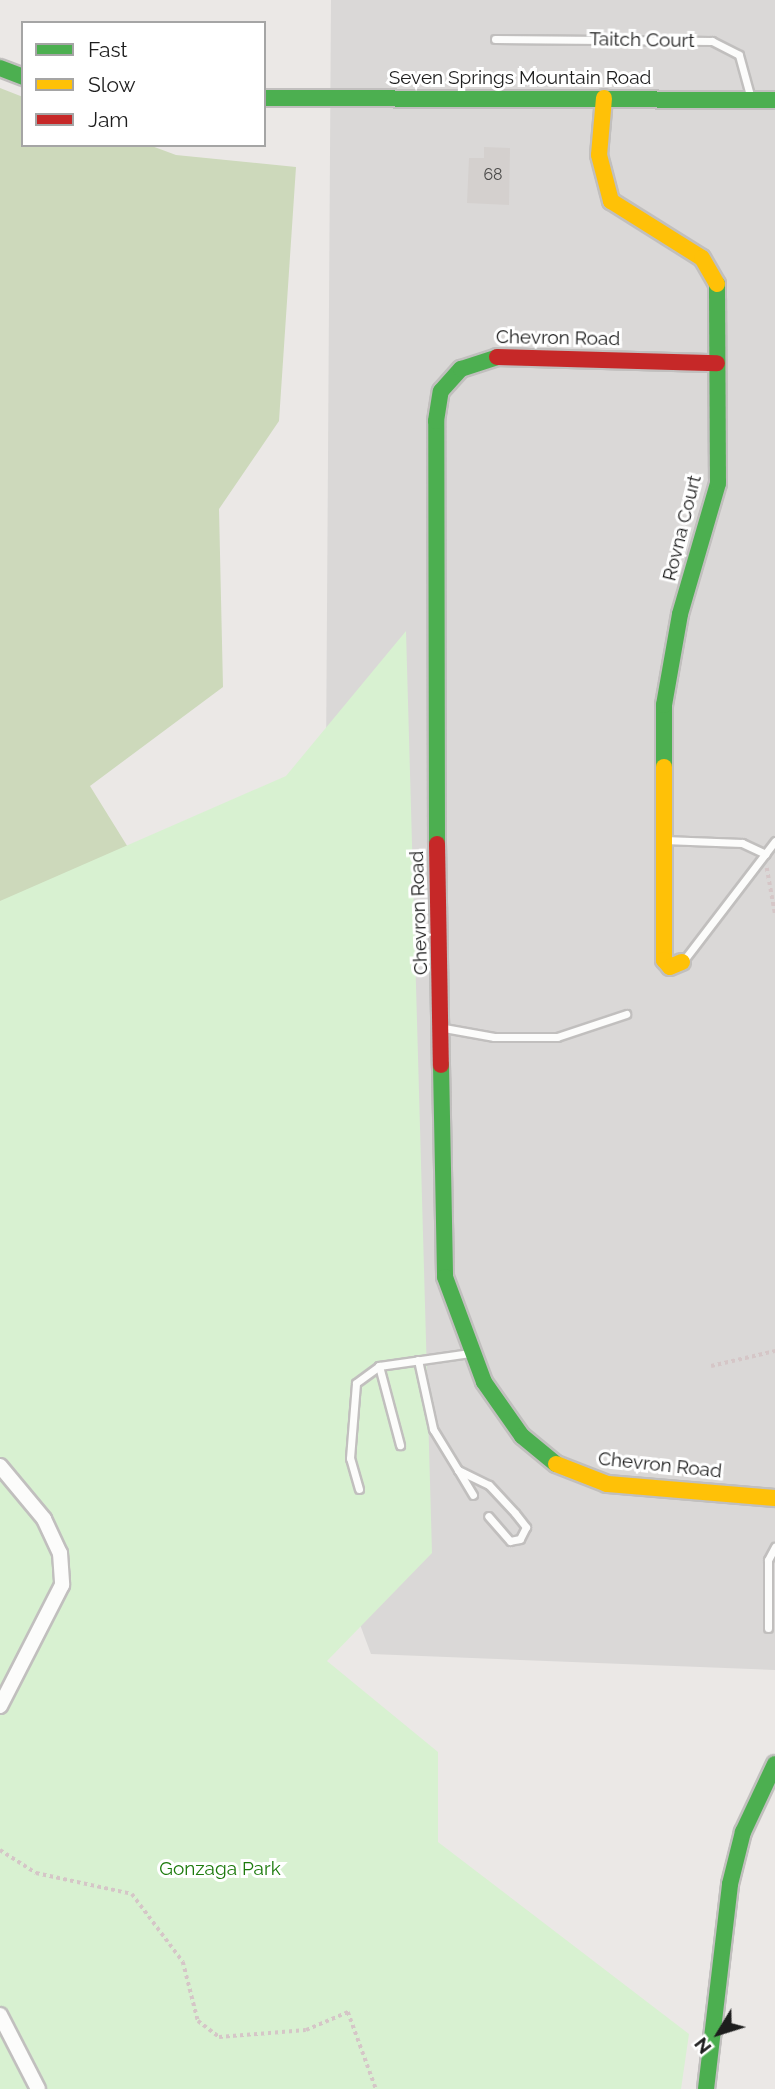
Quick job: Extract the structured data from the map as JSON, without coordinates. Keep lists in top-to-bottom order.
{
  "streets": {
    "street": ["Seven Springs Mountain Road", "Chevron Road", "Rovna Court"],
    "lane": ["Taitch Court"]
  },
  "crossings": [
    ["Taitch Court", "Seven Springs Mountain Road"],
    ["Seven Springs Mountain Road", "Rovna Court"],
    ["Chevron Road", "Rovna Court"]
  ],
  "parks": ["Gonzaga Park"],
  "house_numbers": ["68"],
  "legend": ["Fast", "Slow", "Jam"],
  "north": "bottom left"
}
